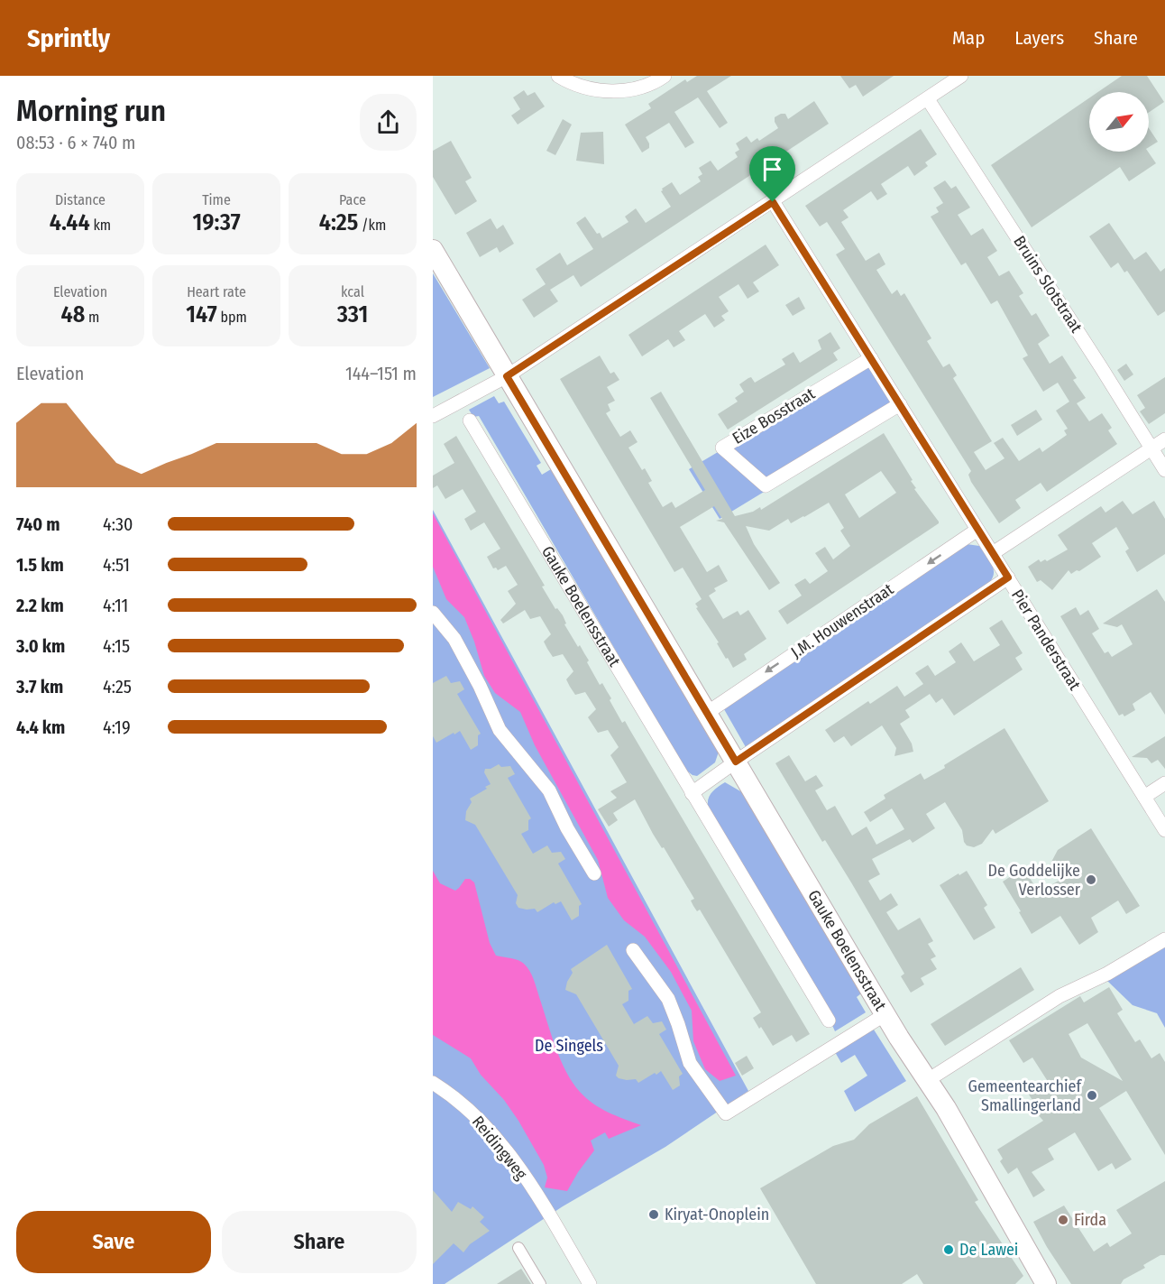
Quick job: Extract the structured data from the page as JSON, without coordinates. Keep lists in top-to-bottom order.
{
  "streets": {
    "main road": ["Gauke Boelensstraat"],
    "street": [
      "Bruins Slotstraat",
      "Eize Bosstraat",
      "J.M. Houwenstraat",
      "Pier Panderstraat",
      "Reidingweg"
    ]
  },
  "crossings": [
    ["Eize Bosstraat", "Pier Panderstraat"],
    ["Gauke Boelensstraat", "J.M. Houwenstraat"],
    ["J.M. Houwenstraat", "Pier Panderstraat"]
  ],
  "parks": ["De Singels"],
  "places": [
    "De Goddelijke Verlosser",
    "Gemeentearchief Smallingerland",
    "Kiryat-Onoplein",
    "Firda",
    "De Lawei"
  ],
  "north": "top right",
  "page": {
    "header": "Sprintly",
    "nav": ["Map", "Layers", "Share"],
    "heading": ["Morning run", "08:53 · 6 × 740 m"],
    "stats": [
      ["Distance", "4.44 km"],
      ["Time", "19:37"],
      ["Pace", "4:25 /km"],
      ["Elevation", "48 m"],
      ["Heart rate", "147 bpm"],
      ["kcal", "331"]
    ],
    "chart": ["Elevation", "144–151 m"],
    "list": [
      {
        "name": "740 m",
        "note": "4:30"
      },
      {
        "name": "1.5 km",
        "note": "4:51"
      },
      {
        "name": "2.2 km",
        "note": "4:11"
      },
      {
        "name": "3.0 km",
        "note": "4:15"
      },
      {
        "name": "3.7 km",
        "note": "4:25"
      },
      {
        "name": "4.4 km",
        "note": "4:19"
      }
    ],
    "buttons": ["Save", "Share"]
  }
}
